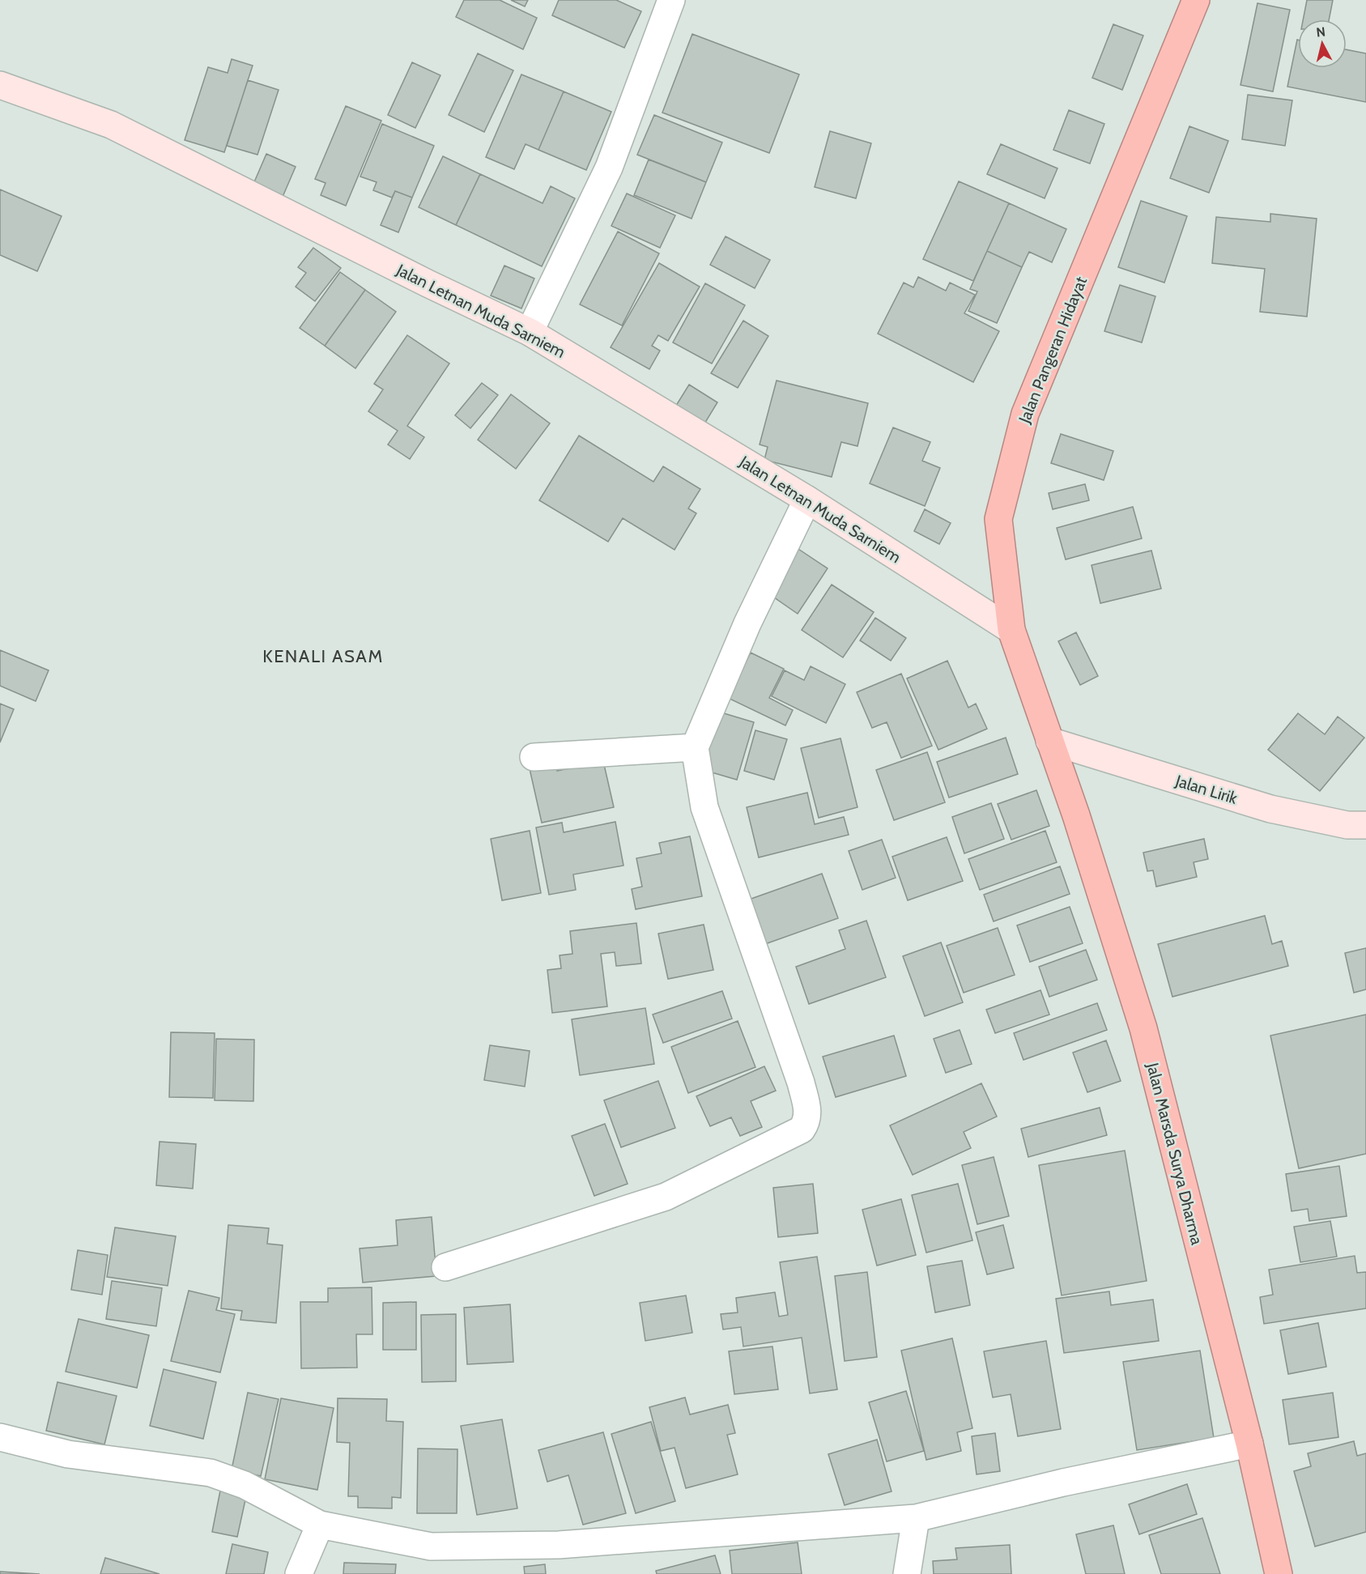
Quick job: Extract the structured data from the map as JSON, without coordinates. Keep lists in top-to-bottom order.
{
  "streets": {
    "highway": ["Jalan Pangeran Hidayat", "Jalan Marsda Surya Dharma"],
    "main road": ["Jalan Letnan Muda Sarniem", "Jalan Lirik"]
  },
  "crossings": [
    ["Jalan Letnan Muda Sarniem", "Jalan Pangeran Hidayat"],
    ["Jalan Pangeran Hidayat", "Jalan Lirik"],
    ["Jalan Pangeran Hidayat", "Jalan Marsda Surya Dharma"],
    ["Jalan Lirik", "Jalan Marsda Surya Dharma"]
  ],
  "districts": ["KENALI ASAM"],
  "north": "top"
}
